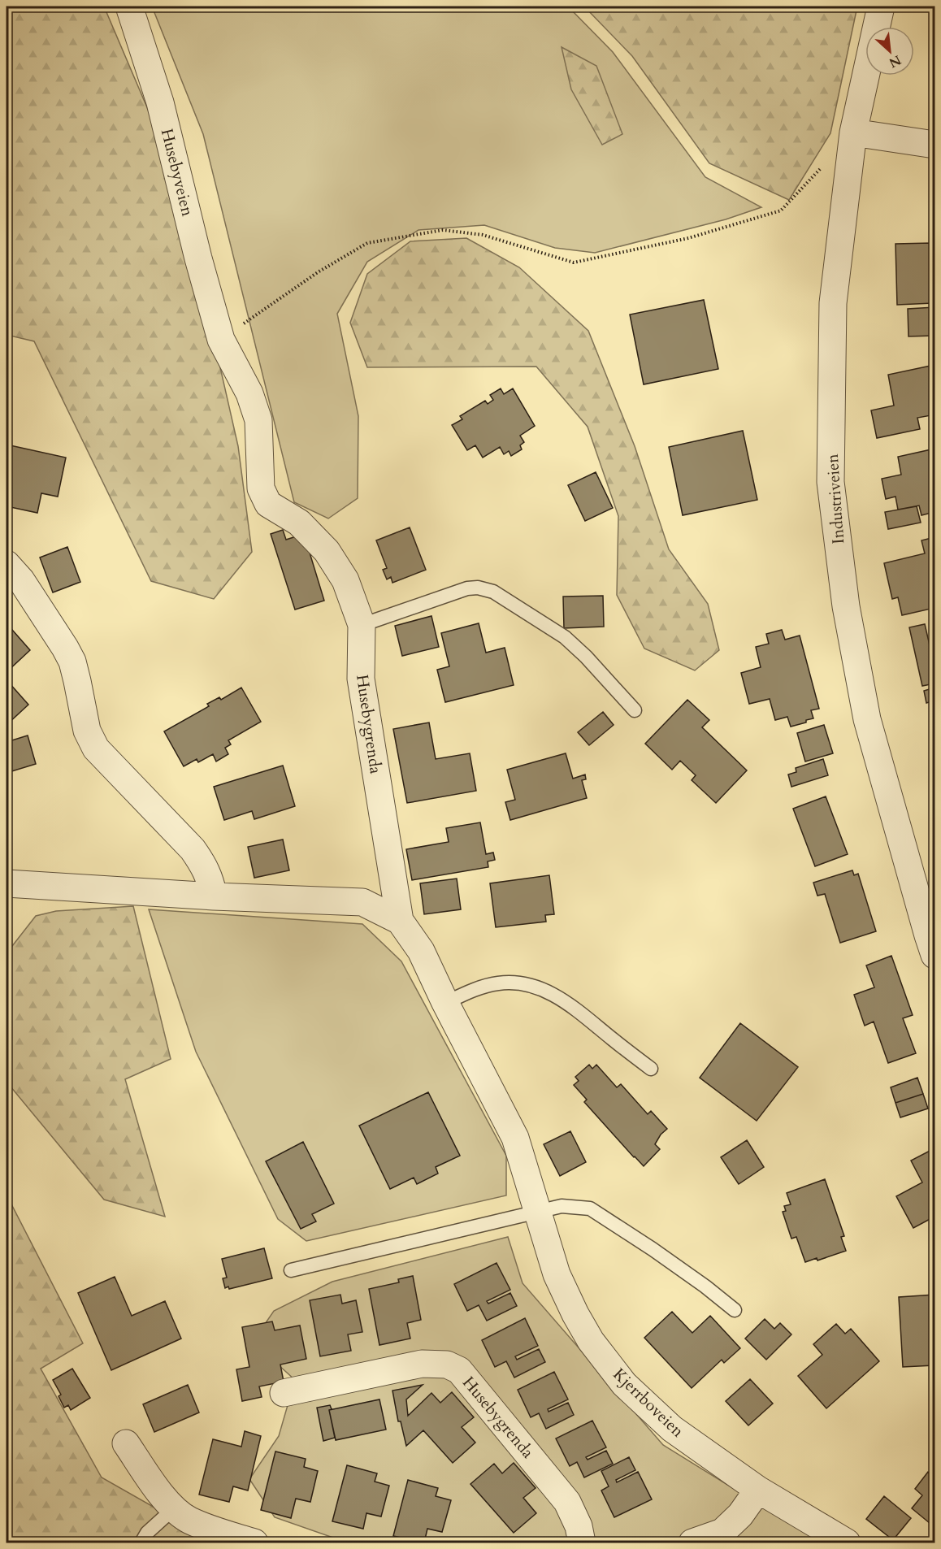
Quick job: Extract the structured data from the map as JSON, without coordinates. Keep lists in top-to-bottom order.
{
  "streets": {
    "street": [
      "Husebyveien",
      "Industriveien",
      "Husebygrenda",
      "Kjerrboveien"
    ]
  },
  "crossings": [
    ["Husebyveien", "Husebygrenda"],
    ["Husebygrenda", "Kjerrboveien"]
  ],
  "north": "bottom right"
}
